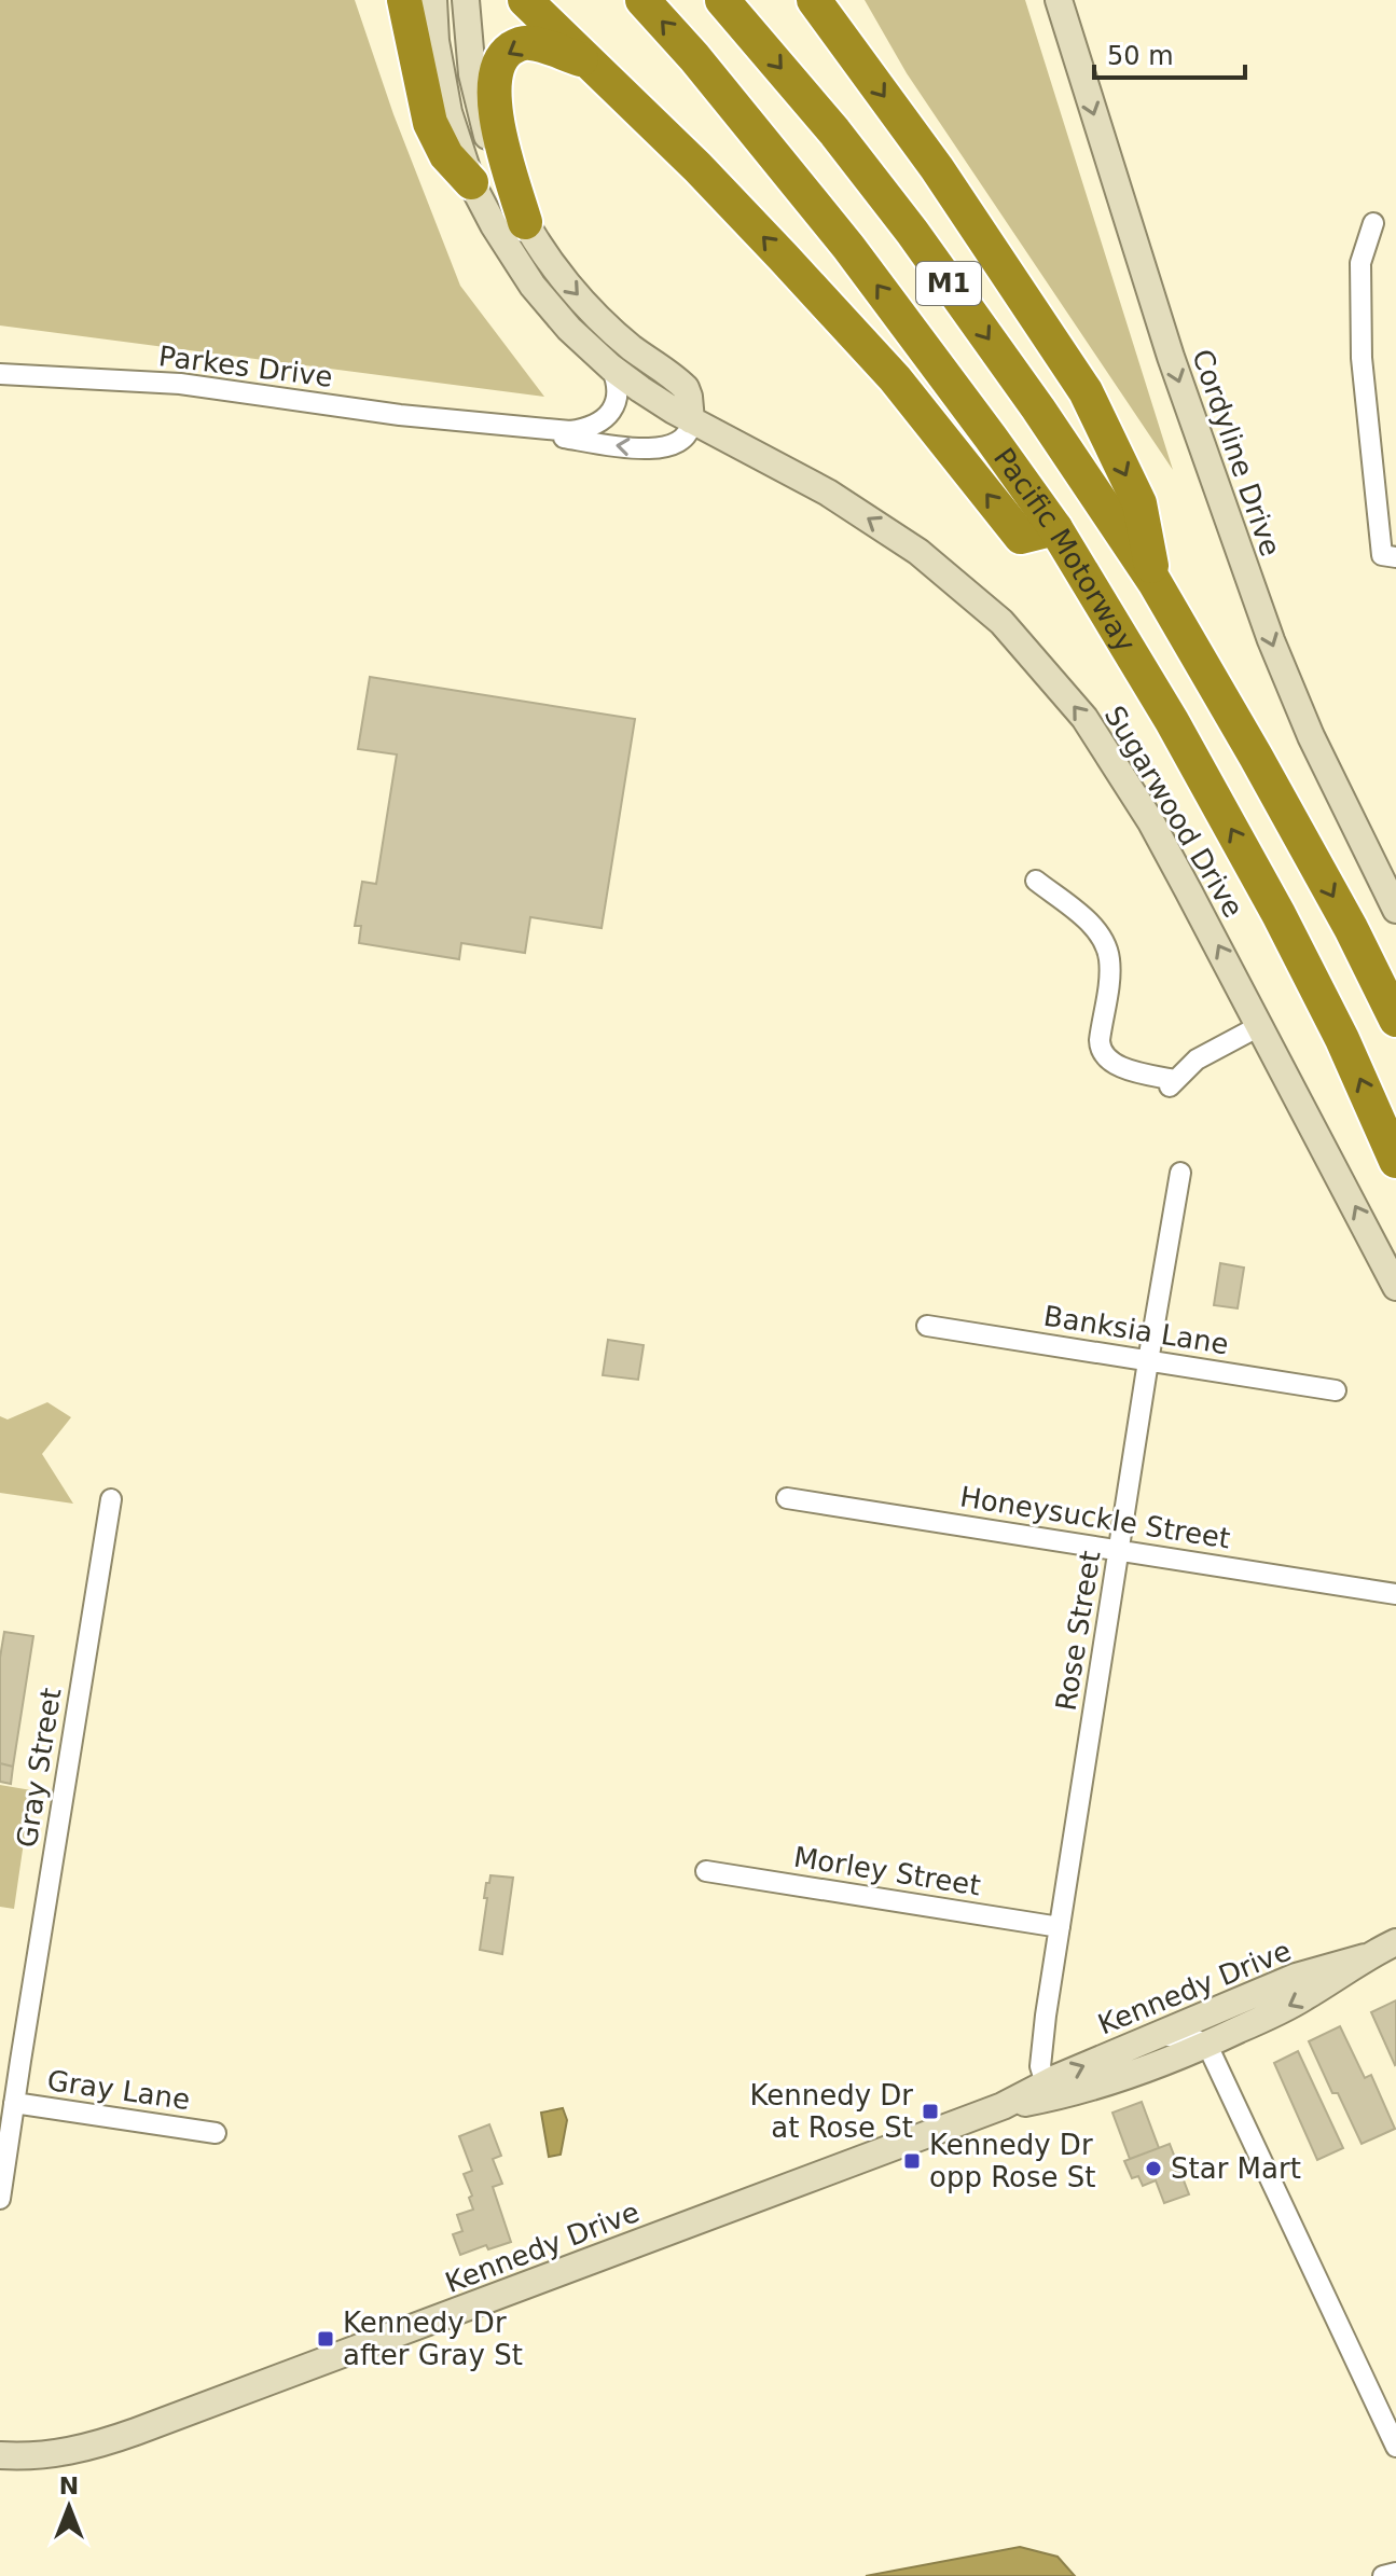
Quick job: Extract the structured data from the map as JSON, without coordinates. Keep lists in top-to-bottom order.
{
  "streets": {
    "highway": ["M1", "Pacific Motorway"],
    "street": [
      "Parkes Drive",
      "Cordyline Drive",
      "Sugarwood Drive",
      "Banksia Lane",
      "Honeysuckle Street",
      "Rose Street",
      "Gray Street",
      "Morley Street",
      "Kennedy Drive",
      "Gray Lane"
    ]
  },
  "crossings": [
    ["Parkes Drive", "Sugarwood Drive"],
    ["Banksia Lane", "Rose Street"],
    ["Honeysuckle Street", "Rose Street"],
    ["Rose Street", "Morley Street"],
    ["Rose Street", "Kennedy Drive"],
    ["Gray Street", "Gray Lane"]
  ],
  "one_way": ["Sugarwood Drive"],
  "places": {
    "transit": ["Kennedy Dr at Rose St", "Kennedy Dr opp Rose St", "Kennedy Dr after Gray St"],
    "other": ["Star Mart"]
  },
  "scale_bar": "50 m",
  "north": "top"
}
